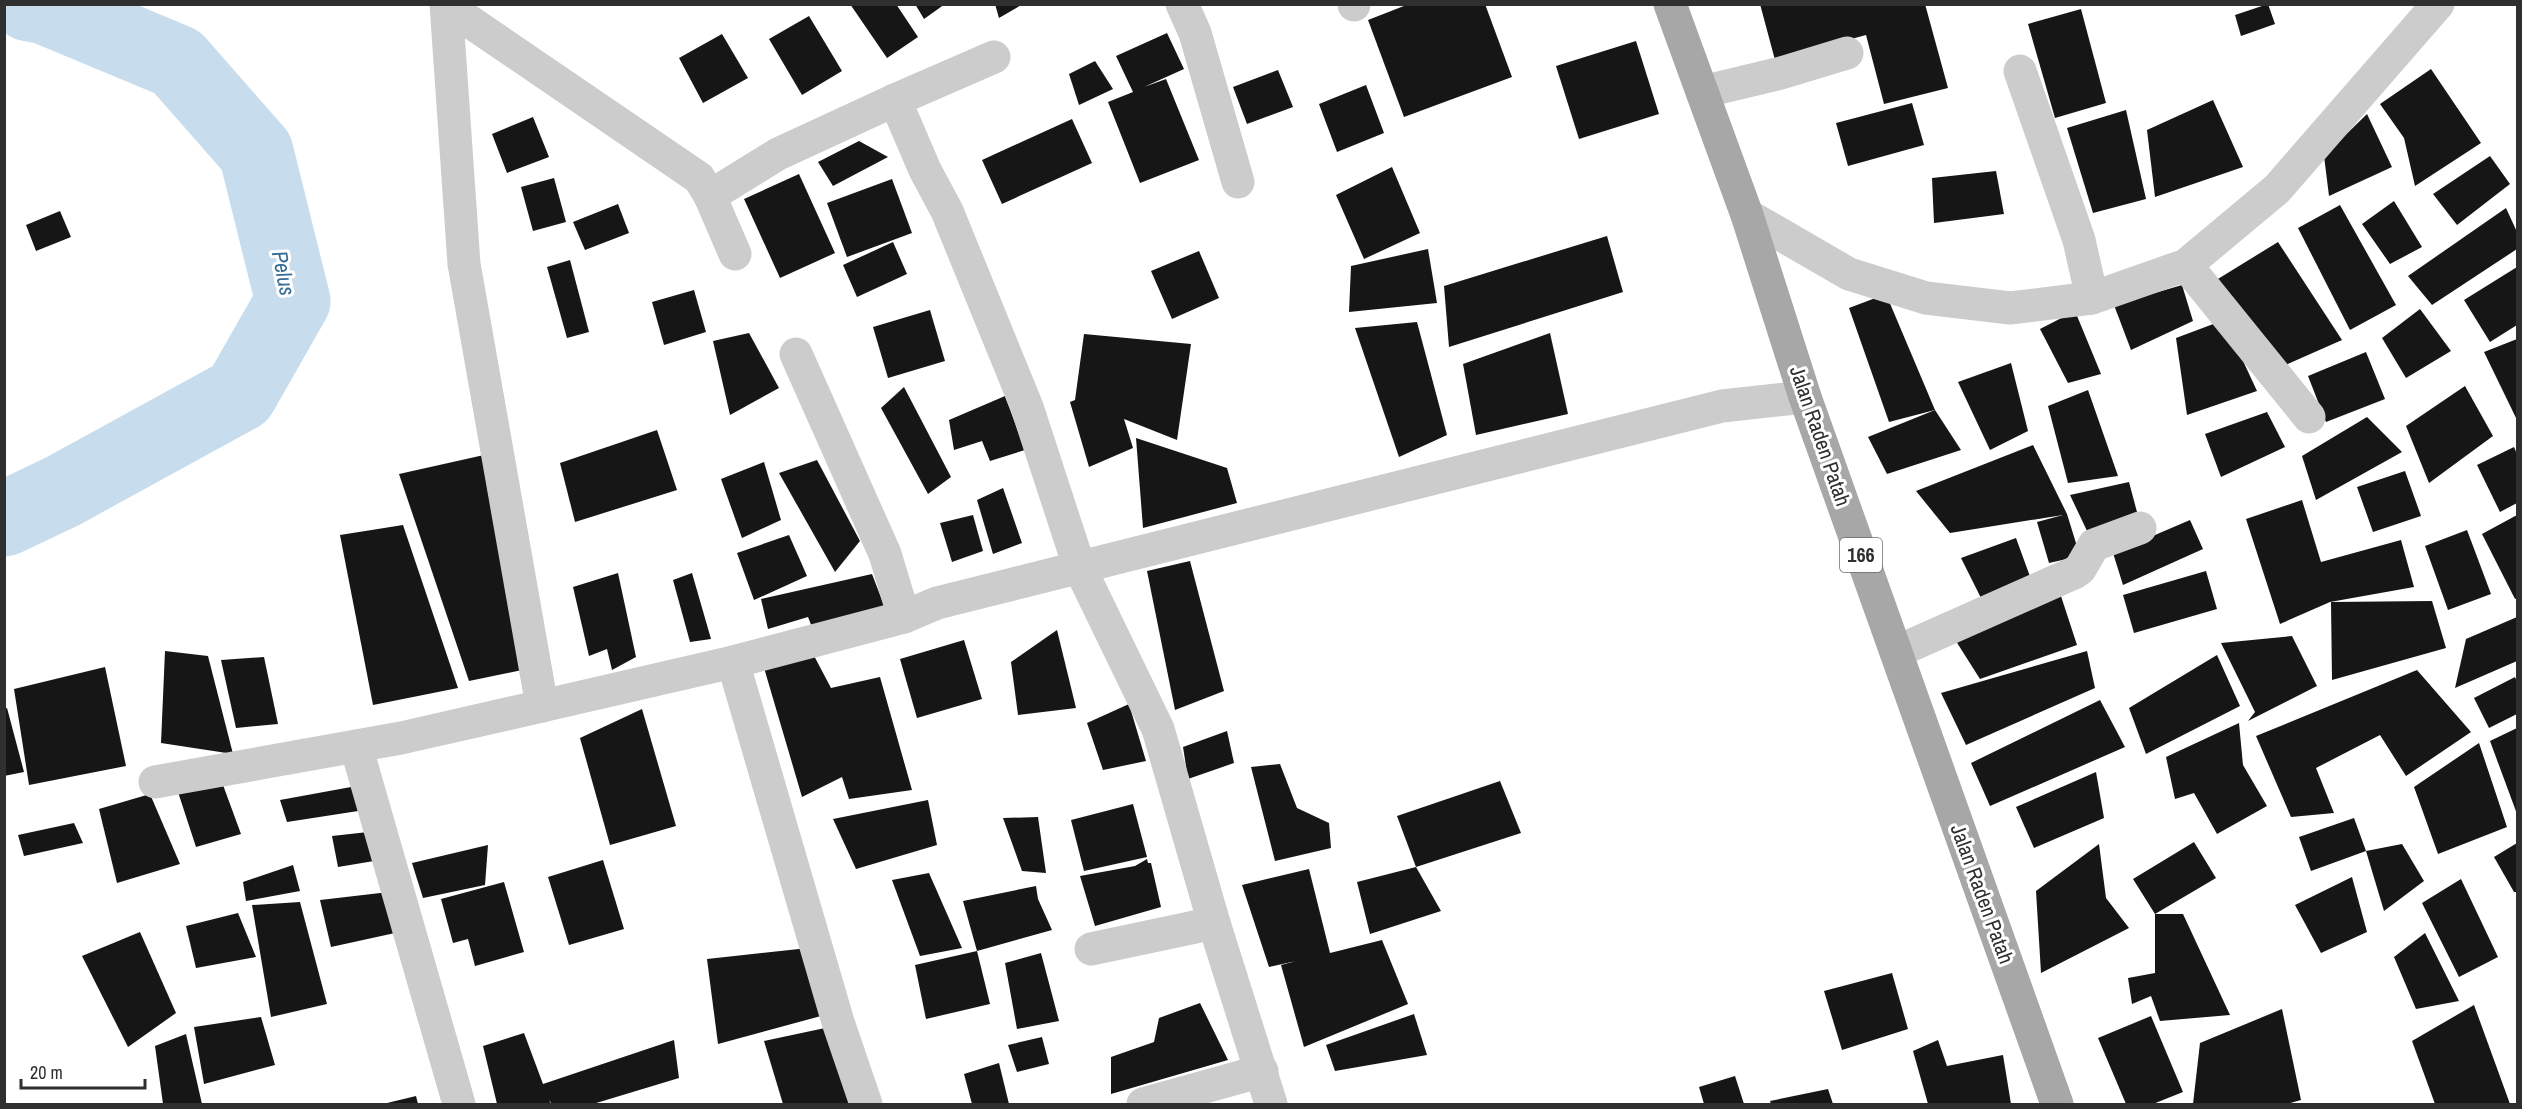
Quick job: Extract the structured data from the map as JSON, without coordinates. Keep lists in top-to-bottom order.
{
  "streets": {
    "main road": ["Jalan Raden Patah", "166"]
  },
  "water": ["Pelus"],
  "scale_bar": "20 m"
}
